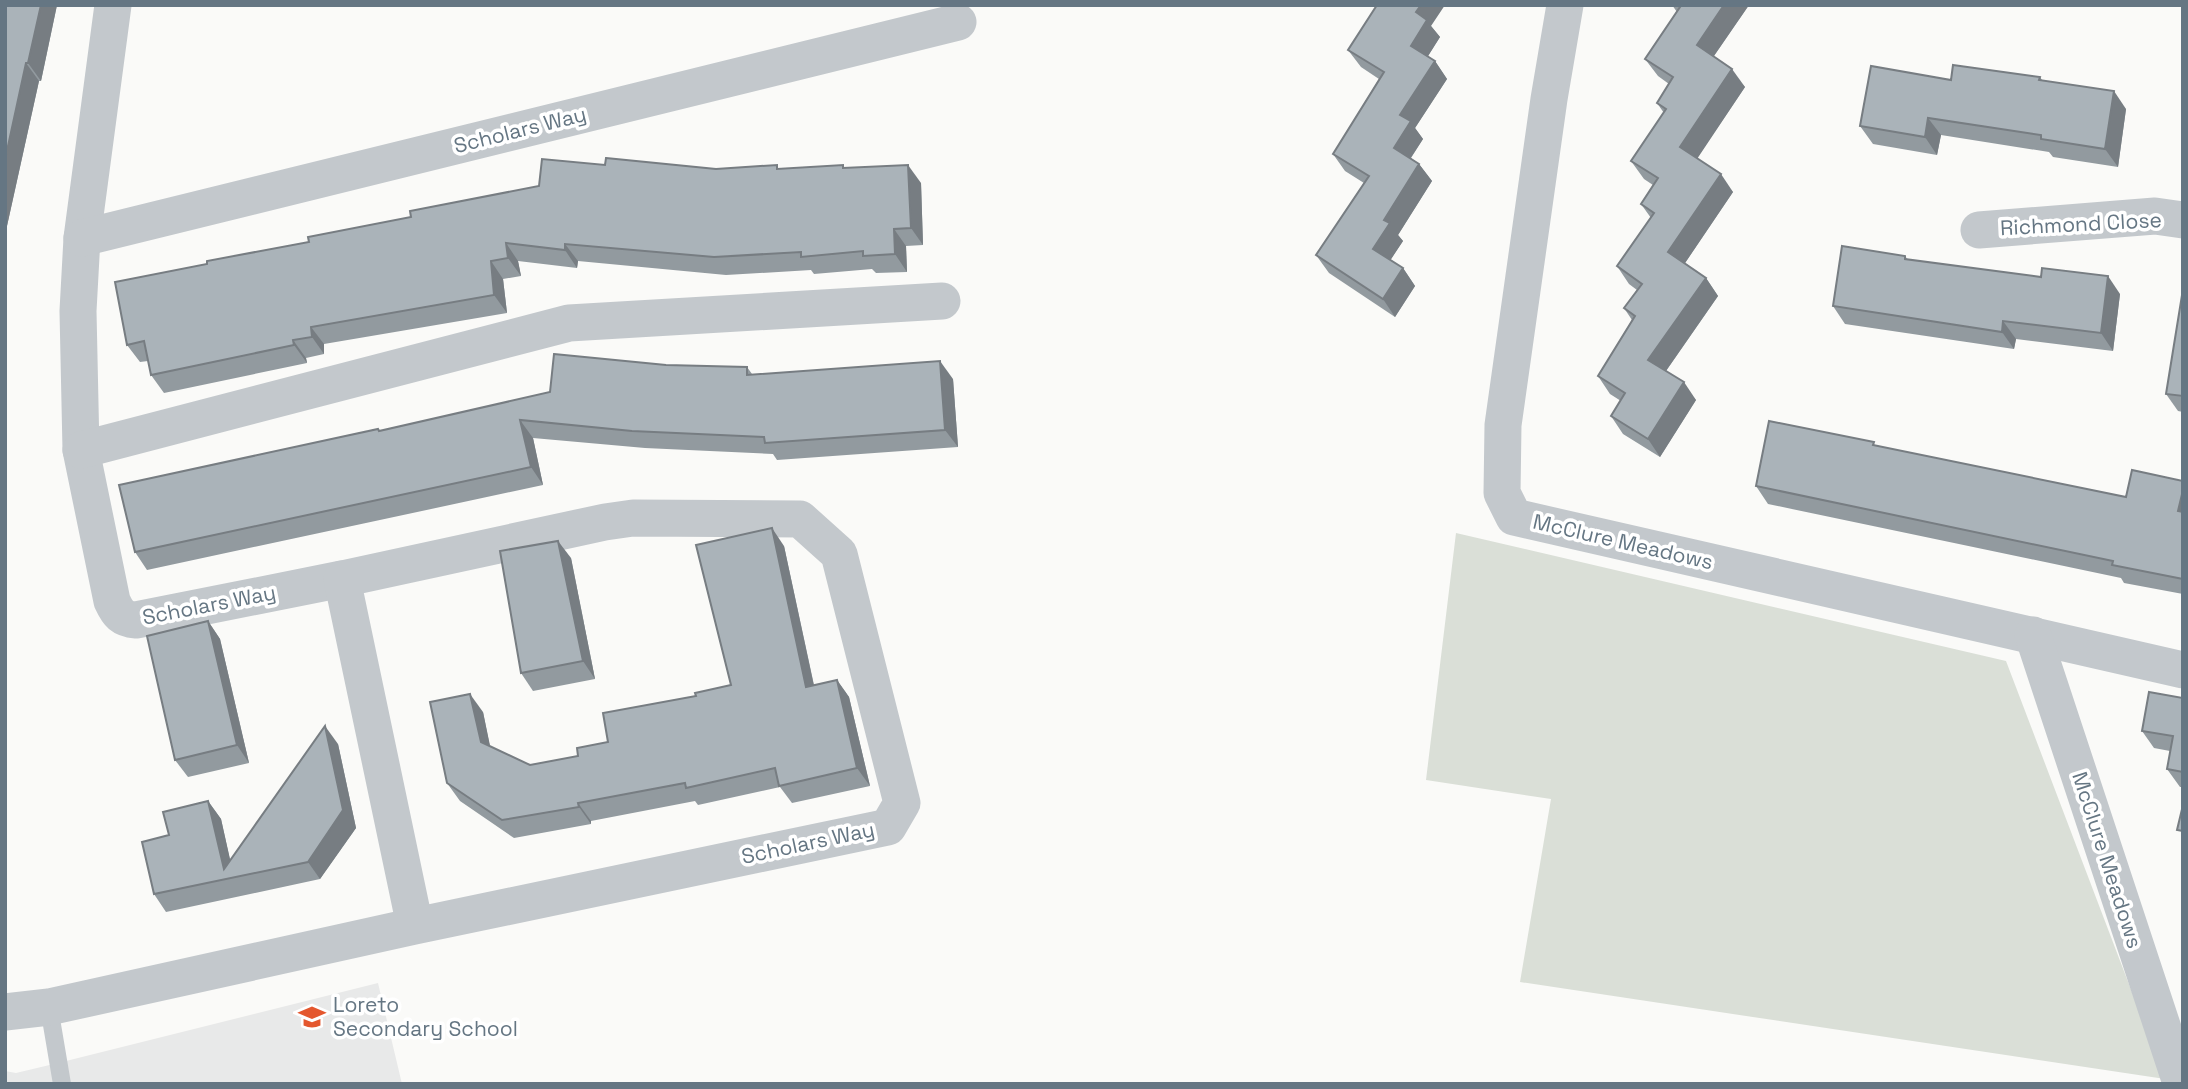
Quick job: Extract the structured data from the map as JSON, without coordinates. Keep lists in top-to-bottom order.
{
  "streets": {
    "street": ["Scholars Way", "Richmond Close", "McClure Meadows"]
  },
  "places": {
    "school or university": ["Loreto Secondary School"]
  }
}
